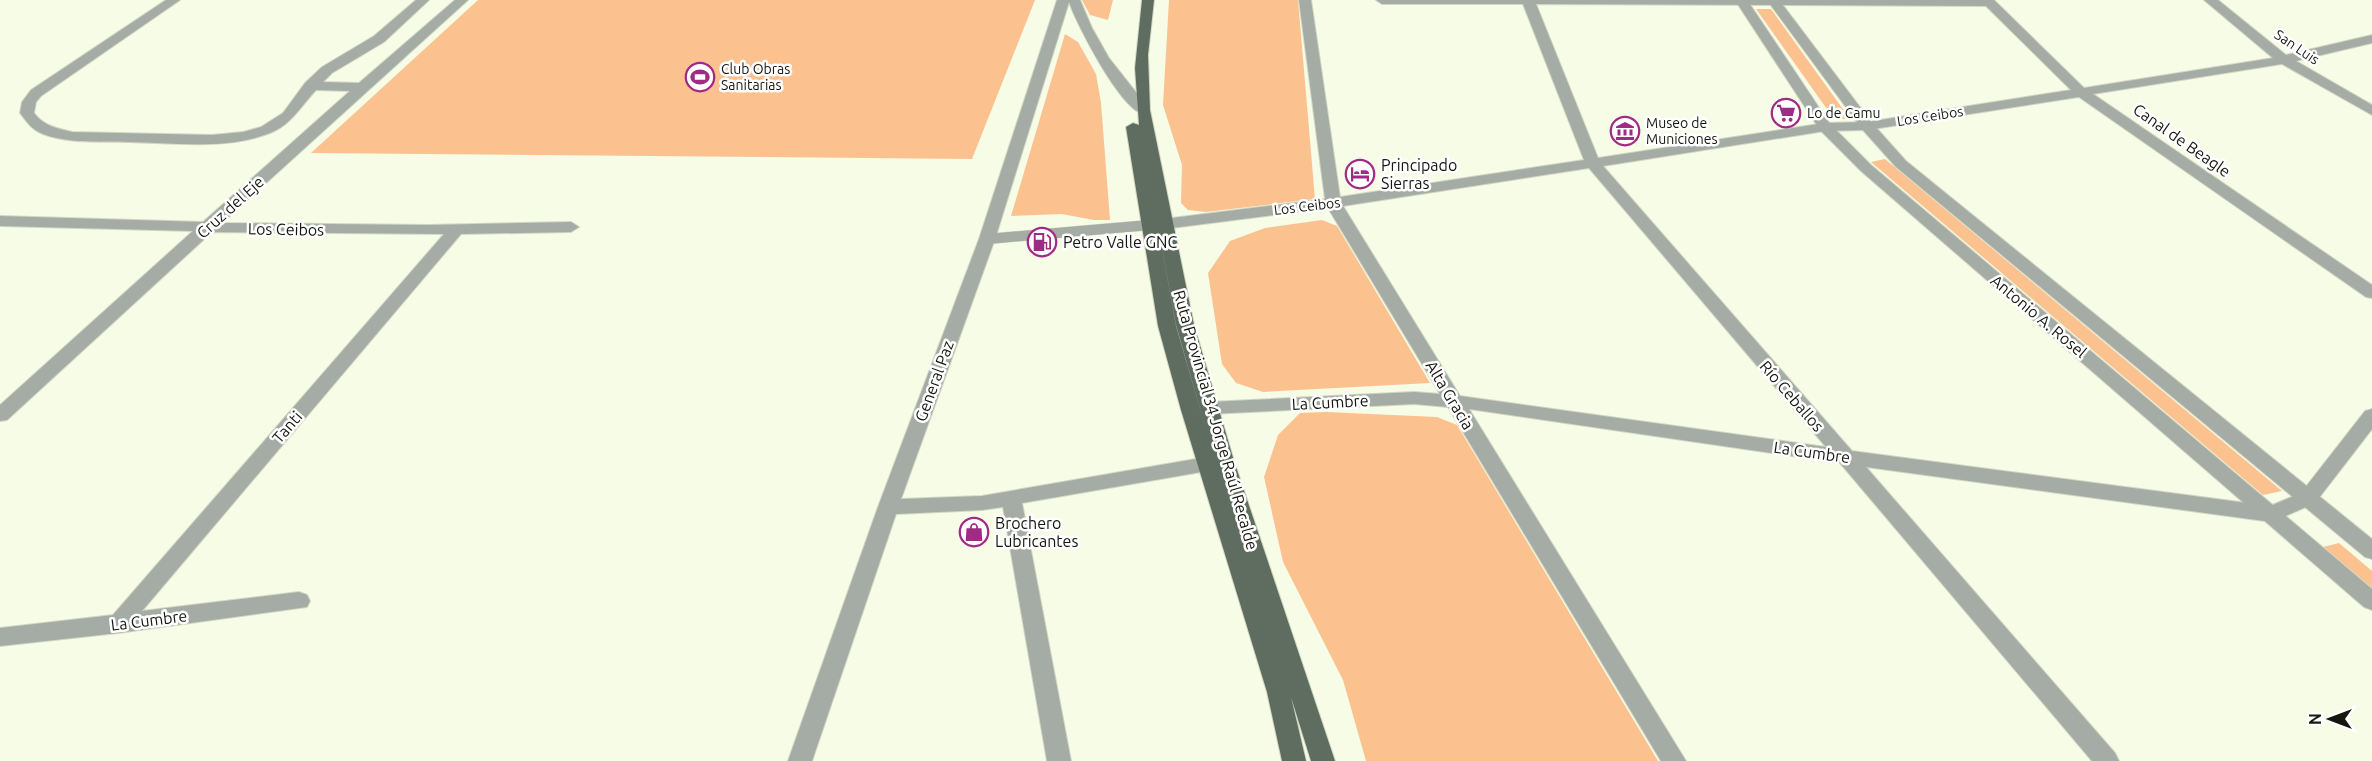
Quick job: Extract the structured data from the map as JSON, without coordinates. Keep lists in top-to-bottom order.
{
  "streets": {
    "main road": ["Ruta Provincial 34 Jorge Raúl Recalde"],
    "street": [
      "San Luis",
      "Los Ceibos",
      "Canal de Beagle",
      "Cruz del Eje",
      "Antonio A. Rosel",
      "General Paz",
      "Alta Gracia",
      "Río Ceballos",
      "La Cumbre",
      "Tanti"
    ]
  },
  "crossings": [
    ["San Luis", "Los Ceibos"],
    ["Los Ceibos", "Canal de Beagle"],
    ["Los Ceibos", "Cruz del Eje"],
    ["Los Ceibos", "Antonio A. Rosel"],
    ["Los Ceibos", "Alta Gracia"],
    ["Los Ceibos", "Río Ceballos"],
    ["Los Ceibos", "Ruta Provincial 34 Jorge Raúl Recalde"],
    ["Los Ceibos", "Tanti"],
    ["Antonio A. Rosel", "La Cumbre"],
    ["Alta Gracia", "La Cumbre"],
    ["Río Ceballos", "La Cumbre"],
    ["La Cumbre", "Ruta Provincial 34 Jorge Raúl Recalde"],
    ["La Cumbre", "Tanti"]
  ],
  "places": {
    "sports": ["Club Obras Sanitarias"],
    "supermarket": ["Lo de Camu"],
    "museum": ["Museo de Municiones"],
    "hotel": ["Principado Sierras"],
    "fuel station": ["Petro Valle GNC"],
    "shop": ["Brochero Lubricantes"]
  },
  "north": "left"
}
